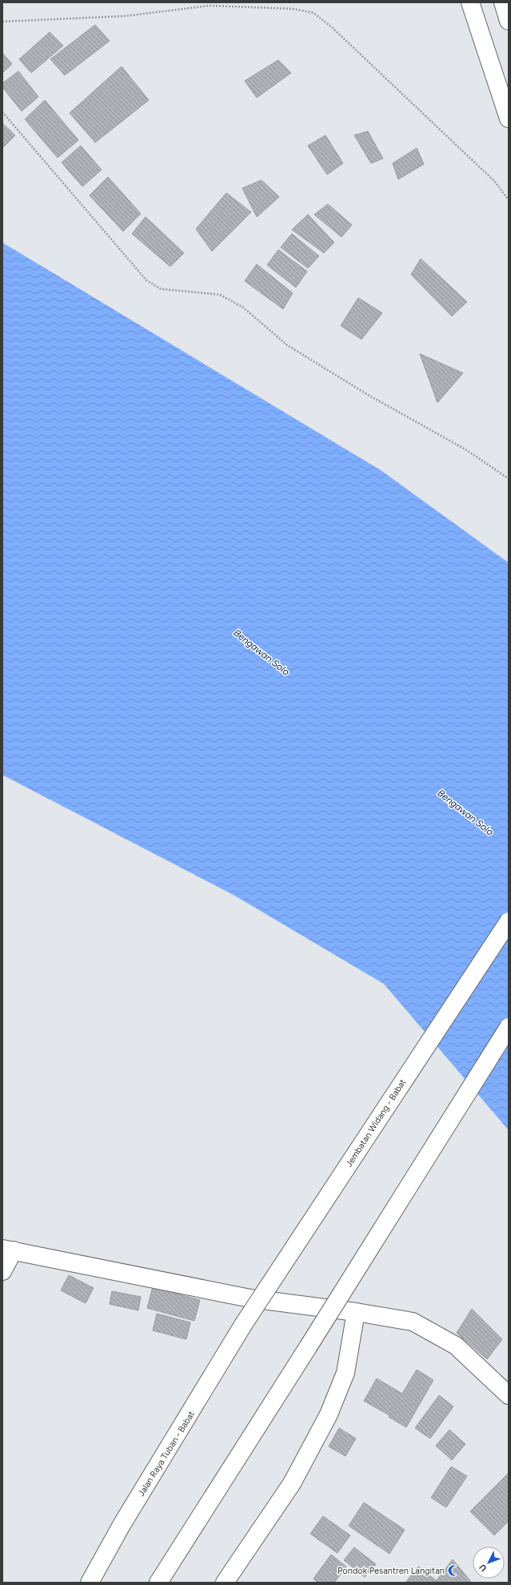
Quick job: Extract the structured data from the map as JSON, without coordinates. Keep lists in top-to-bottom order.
{
  "streets": {
    "main road": ["Jembatan Widang - Babat", "Jalan Raya Tuban - Babat"]
  },
  "crossings": [
    ["Jembatan Widang - Babat", "Jalan Raya Tuban - Babat"]
  ],
  "water": ["Bengawan Solo"],
  "places": {
    "mosque": ["Pondok Pesantren Langitan"]
  },
  "north": "bottom left"
}
